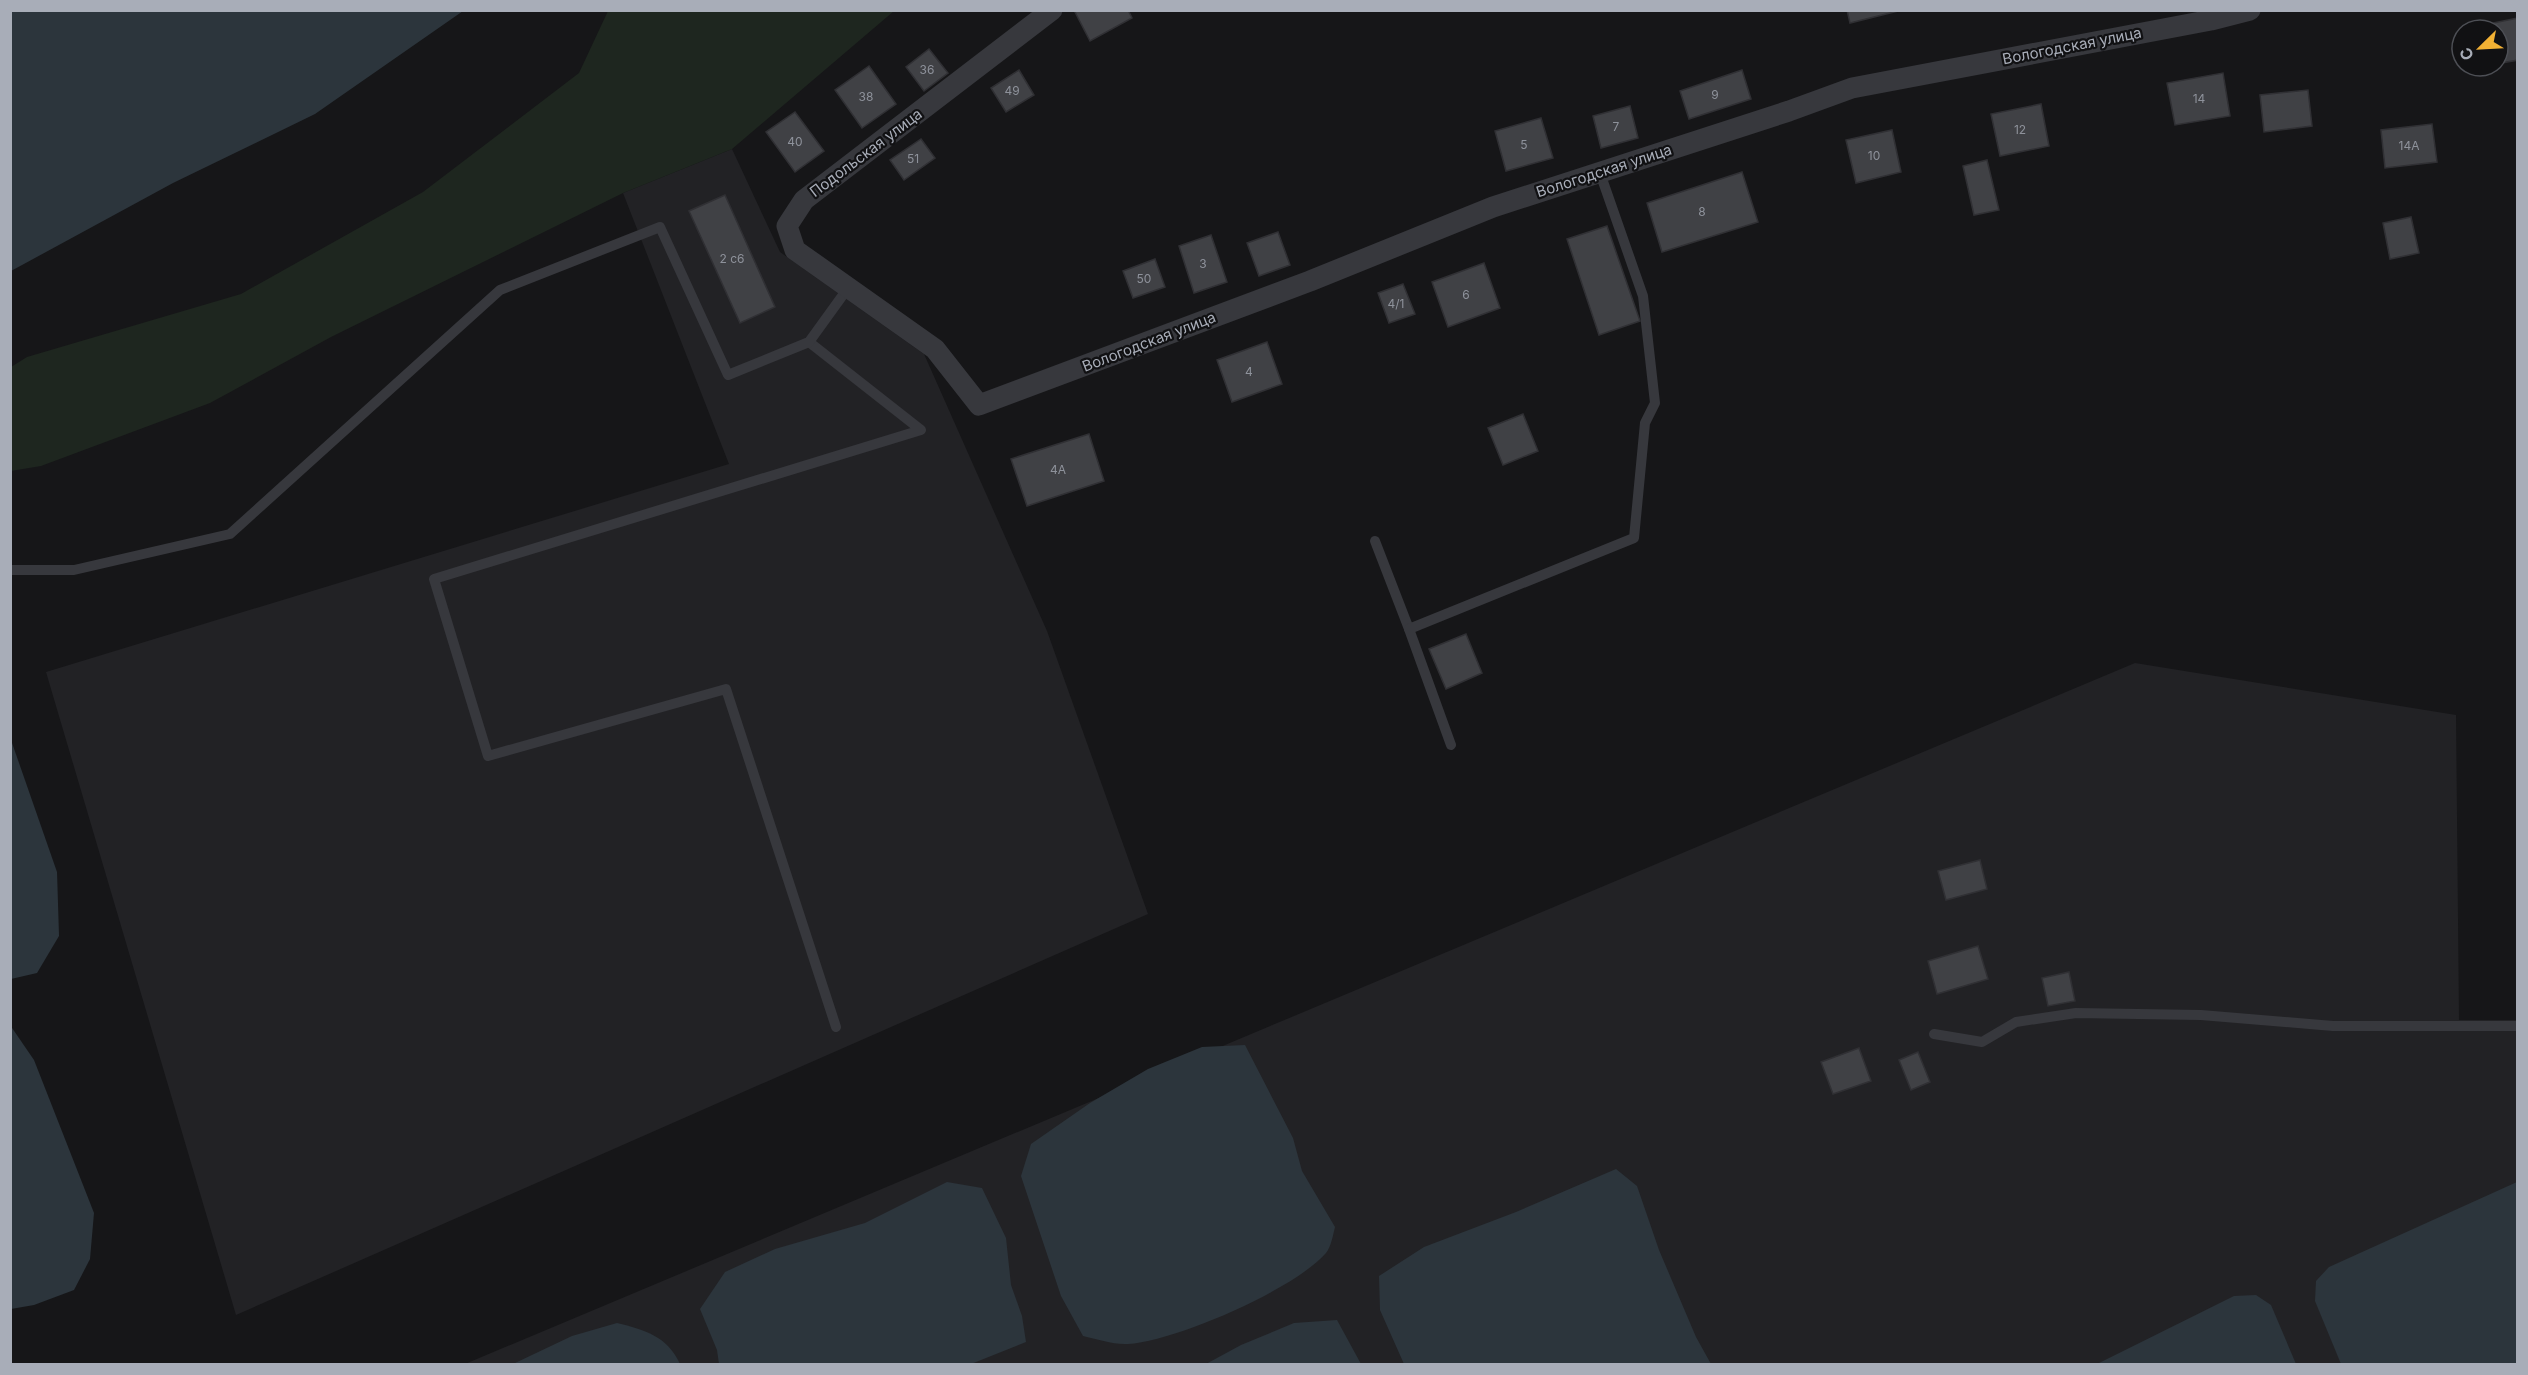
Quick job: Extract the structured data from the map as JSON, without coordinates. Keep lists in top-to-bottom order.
{
  "streets": {
    "street": ["Вологодская улица", "Подольская улица"]
  },
  "crossings": [
    ["Вологодская улица", "Подольская улица"]
  ],
  "house_numbers": [
    "36",
    "49",
    "9",
    "38",
    "14",
    "7",
    "12",
    "40",
    "5",
    "14А",
    "10",
    "51",
    "8",
    "2 с6",
    "3",
    "50",
    "6",
    "4/1",
    "4",
    "4А"
  ],
  "north": "bottom left"
}
